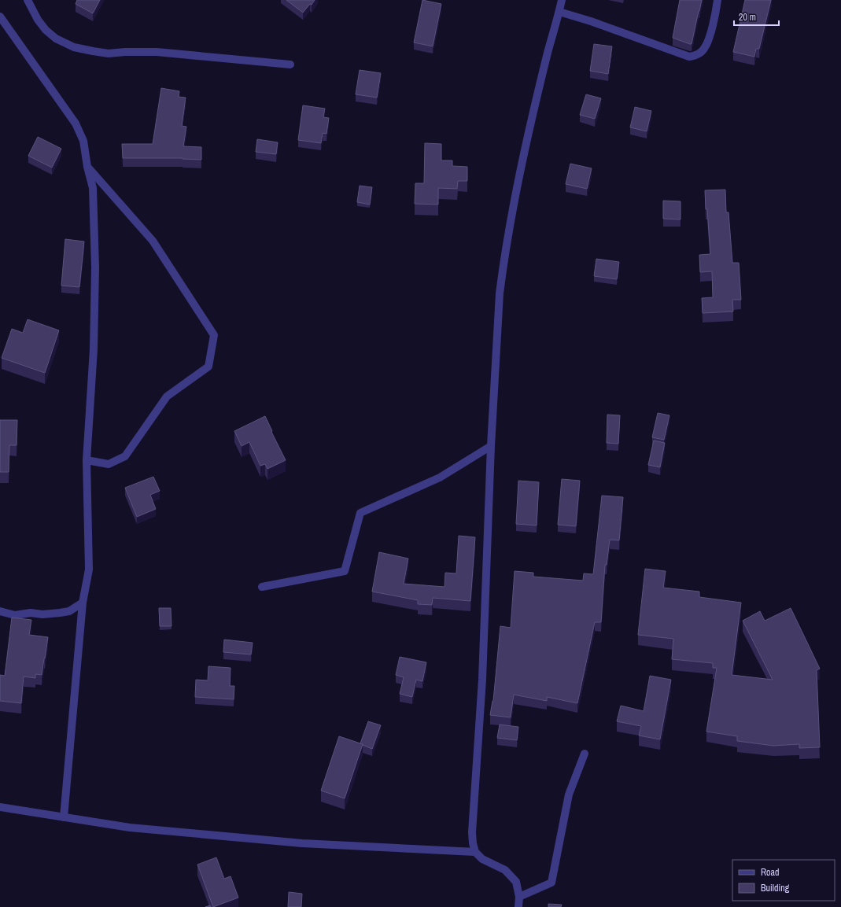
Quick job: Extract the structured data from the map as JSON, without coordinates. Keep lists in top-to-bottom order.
{
  "legend": ["Road", "Building"],
  "scale_bar": "20 m"
}
